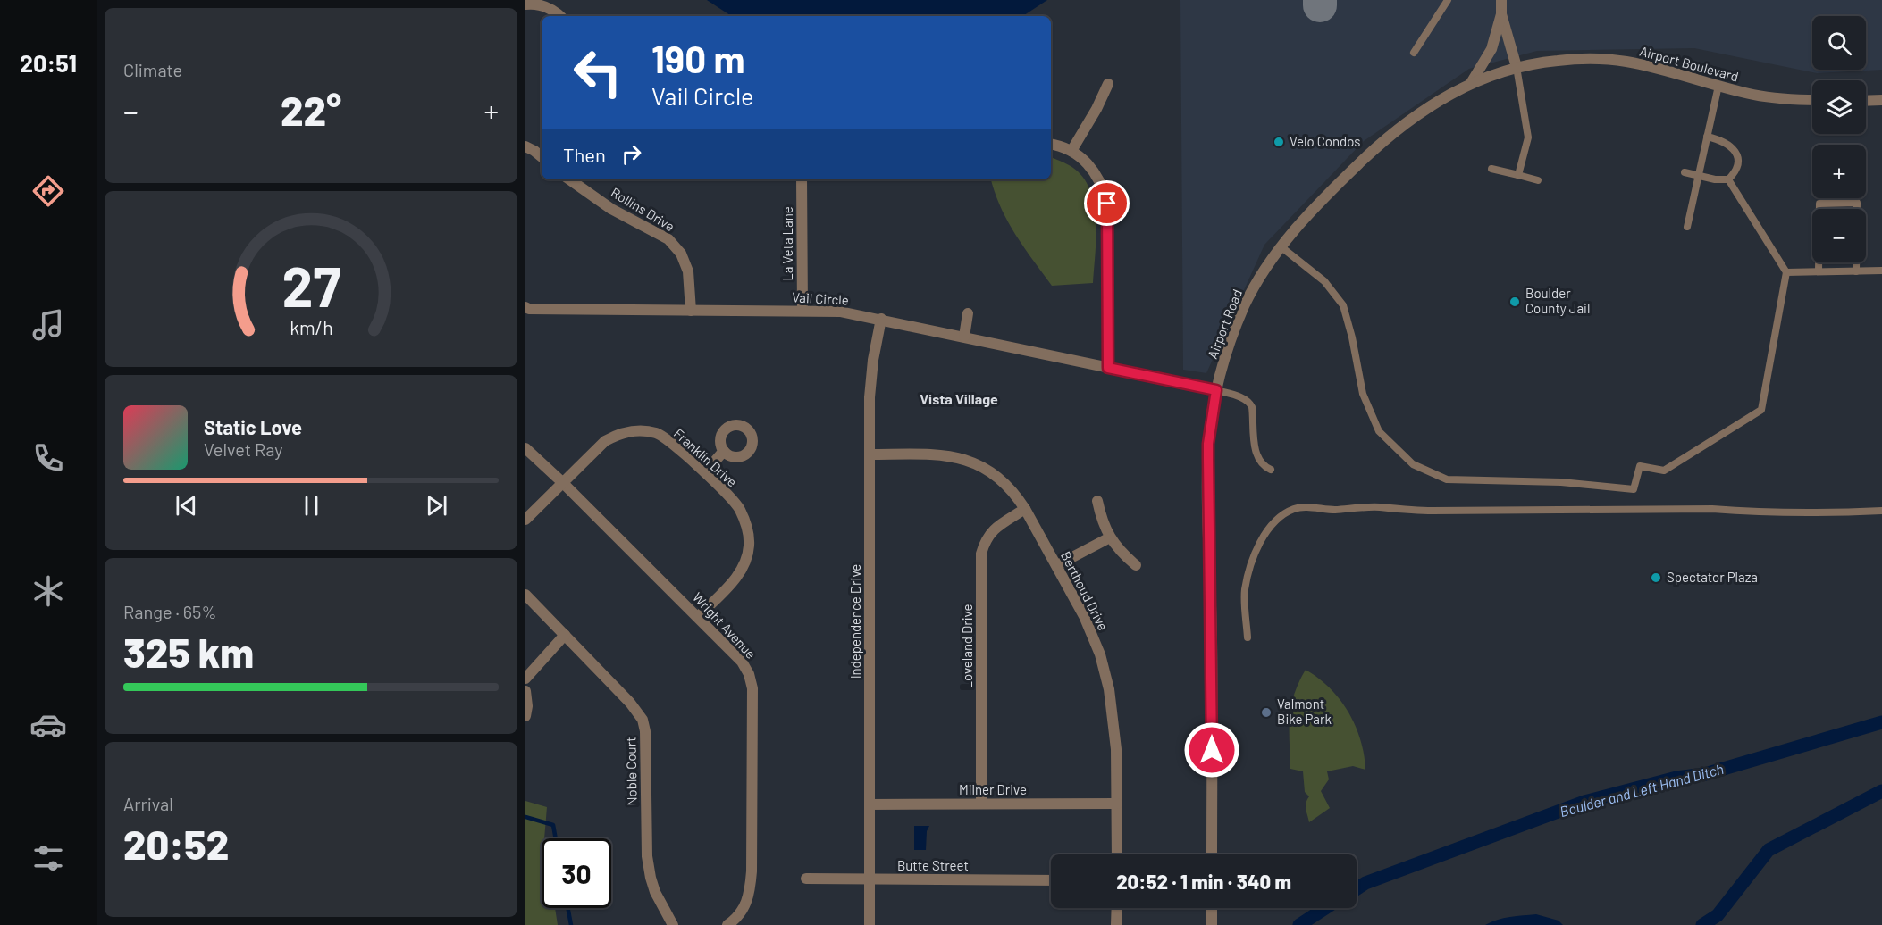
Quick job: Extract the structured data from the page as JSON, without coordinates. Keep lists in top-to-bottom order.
{
  "streets": {
    "street": [
      "Airport Boulevard",
      "Rollins Drive",
      "La Veta Lane",
      "Vail Circle",
      "Airport Road",
      "Franklin Drive",
      "Berthoud Drive",
      "Independence Drive",
      "Wright Avenue",
      "Loveland Drive",
      "Noble Court",
      "Milner Drive",
      "Butte Street"
    ]
  },
  "crossings": [
    ["Airport Boulevard", "Airport Road"],
    ["Rollins Drive", "Vail Circle"],
    ["La Veta Lane", "Vail Circle"],
    ["Vail Circle", "Airport Road"],
    ["Vail Circle", "Independence Drive"],
    ["Franklin Drive", "Wright Avenue"],
    ["Berthoud Drive", "Independence Drive"],
    ["Berthoud Drive", "Loveland Drive"],
    ["Berthoud Drive", "Milner Drive"],
    ["Independence Drive", "Milner Drive"],
    ["Independence Drive", "Butte Street"],
    ["Loveland Drive", "Milner Drive"]
  ],
  "districts": ["Vista Village"],
  "water": ["Boulder and Left Hand Ditch"],
  "places": [
    "Velo Condos",
    "Boulder County Jail",
    "Spectator Plaza",
    "Valmont Bike Park"
  ],
  "page": {
    "tabs": "20:51",
    "tile": [
      "Climate",
      ["Range · 65%", "325 km"],
      ["Arrival", "20:52"]
    ],
    "map_buttons": ["+", "−"],
    "turn": ["190 m", "Vail Circle"],
    "heat": ["−", "22°", "+"],
    "then": "Then",
    "song": ["Static Love", "Velvet Ray"],
    "limit": "30",
    "trip": "20:52 · 1 min · 340 m",
    "gauge": ["27", "km/h"]
  }
}
